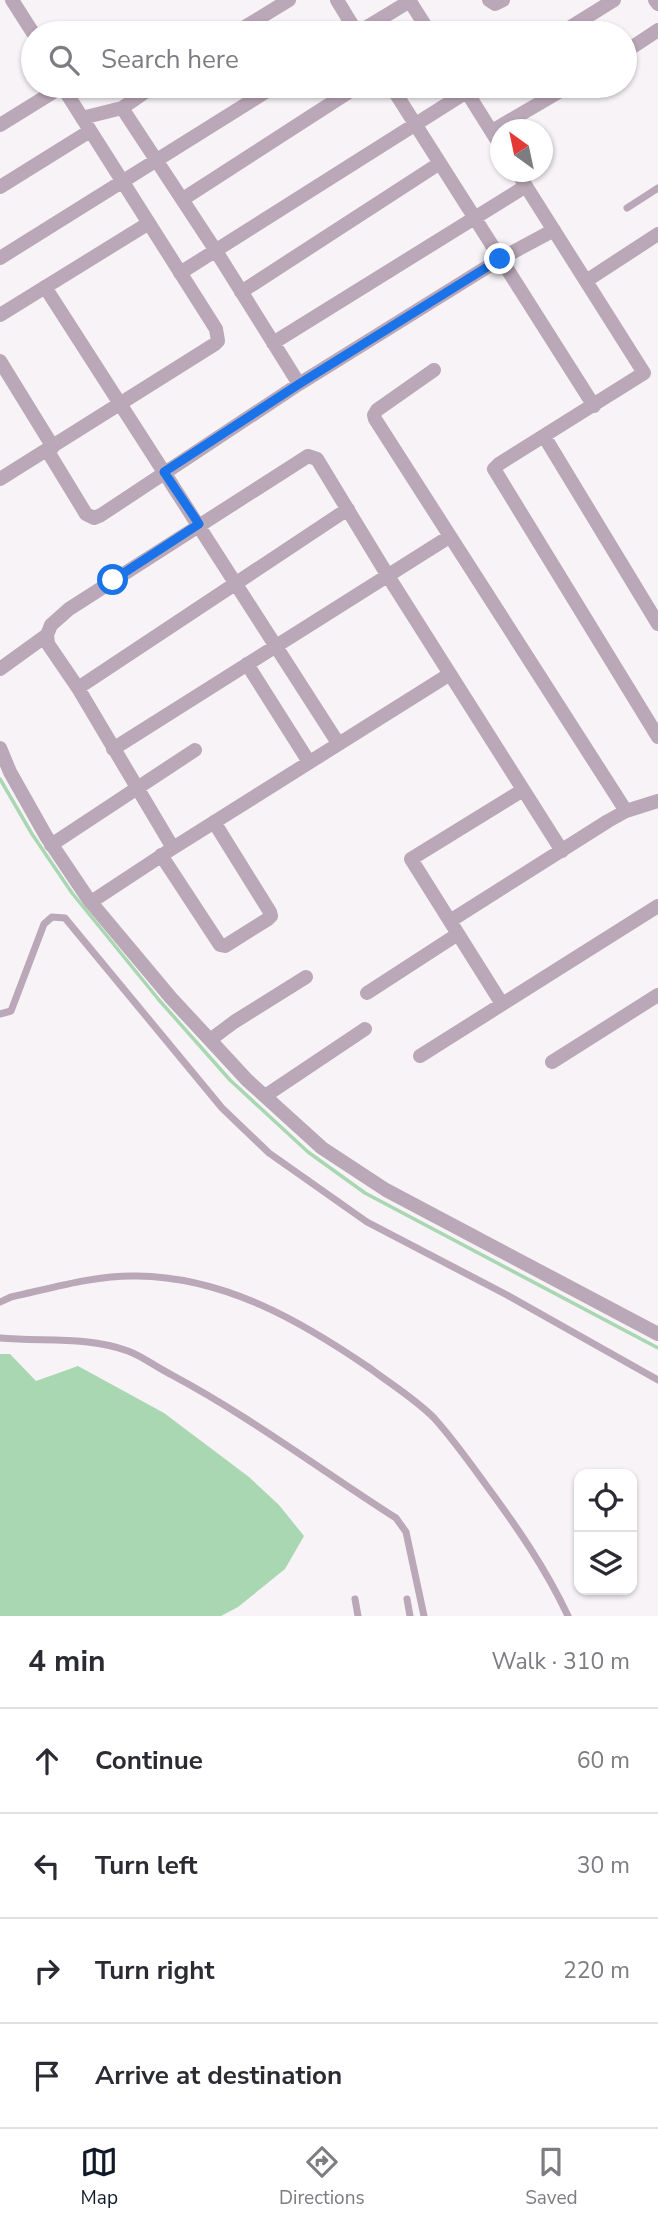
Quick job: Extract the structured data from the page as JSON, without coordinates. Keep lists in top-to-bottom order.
{
  "north": "top left",
  "page": {
    "search": "Search here",
    "heading": ["4 min", "Walk · 310 m"],
    "list": [
      ["Continue", "60 m"],
      ["Turn left", "30 m"],
      ["Turn right", "220 m"],
      "Arrive at destination"
    ],
    "nav": ["Map", "Directions", "Saved"]
  }
}
